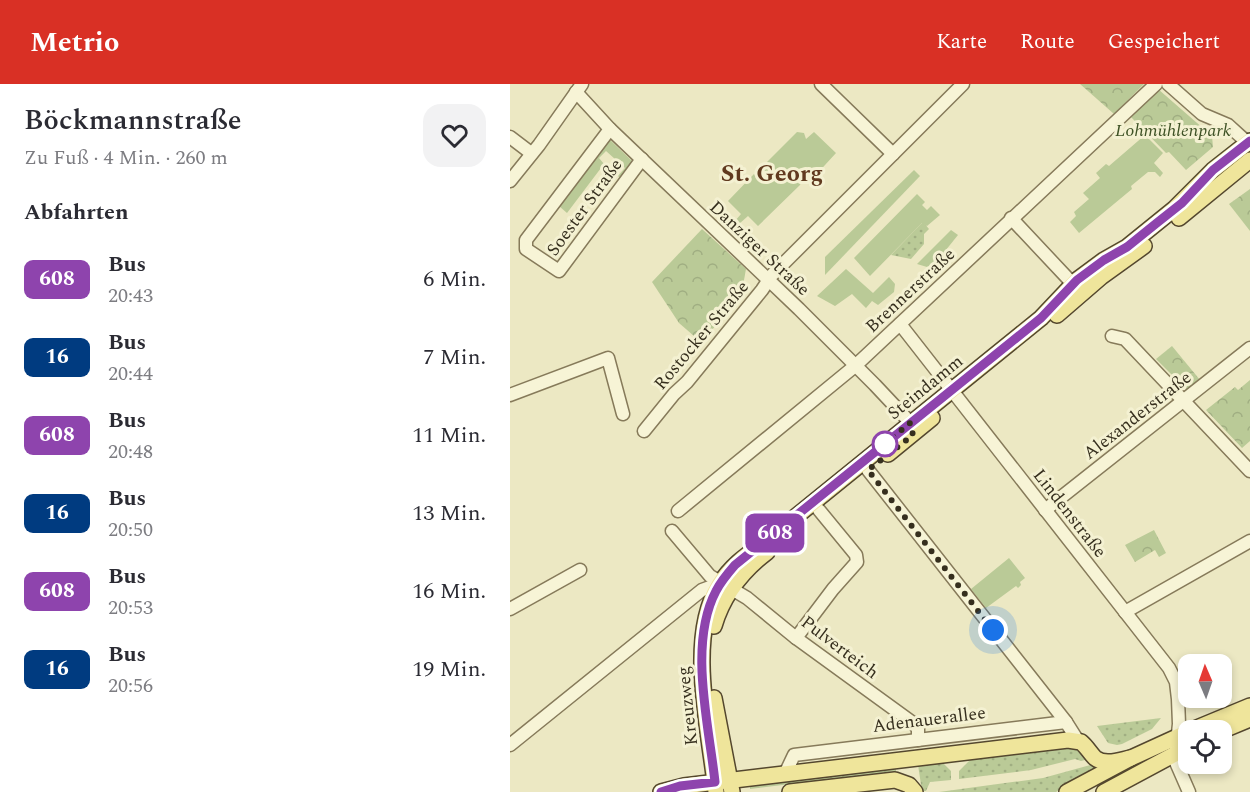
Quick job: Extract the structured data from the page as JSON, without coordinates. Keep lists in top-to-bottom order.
{
  "streets": {
    "main road": ["Steindamm", "Kreuzweg", "Adenauerallee"],
    "street": [
      "Soester Straße",
      "Danziger Straße",
      "Brennerstraße",
      "Rostocker Straße",
      "Alexanderstraße",
      "Lindenstraße",
      "Pulverteich"
    ]
  },
  "crossings": [
    ["Soester Straße", "Danziger Straße"],
    ["Danziger Straße", "Brennerstraße"],
    ["Danziger Straße", "Rostocker Straße"],
    ["Danziger Straße", "Steindamm"],
    ["Brennerstraße", "Lindenstraße"],
    ["Steindamm", "Lindenstraße"],
    ["Steindamm", "Pulverteich"],
    ["Steindamm", "Kreuzweg"],
    ["Alexanderstraße", "Lindenstraße"],
    ["Pulverteich", "Kreuzweg"],
    ["Pulverteich", "Adenauerallee"],
    ["Kreuzweg", "Adenauerallee"]
  ],
  "districts": ["St. Georg"],
  "parks": ["Lohmühlenpark"],
  "lines": ["bus line 608"],
  "north": "top",
  "page": {
    "header": "Metrio",
    "nav": ["Karte", "Route", "Gespeichert"],
    "heading": [
      ["Böckmannstraße", "Zu Fuß · 4 Min. · 260 m"],
      "Abfahrten"
    ],
    "on_map": "608",
    "list": [
      {
        "mark": "608",
        "name": "Bus",
        "note": "20:43",
        "value": "6 Min."
      },
      {
        "mark": "16",
        "name": "Bus",
        "note": "20:44",
        "value": "7 Min."
      },
      {
        "mark": "608",
        "name": "Bus",
        "note": "20:48",
        "value": "11 Min."
      },
      {
        "mark": "16",
        "name": "Bus",
        "note": "20:50",
        "value": "13 Min."
      },
      {
        "mark": "608",
        "name": "Bus",
        "note": "20:53",
        "value": "16 Min."
      },
      {
        "mark": "16",
        "name": "Bus",
        "note": "20:56",
        "value": "19 Min."
      }
    ]
  }
}
